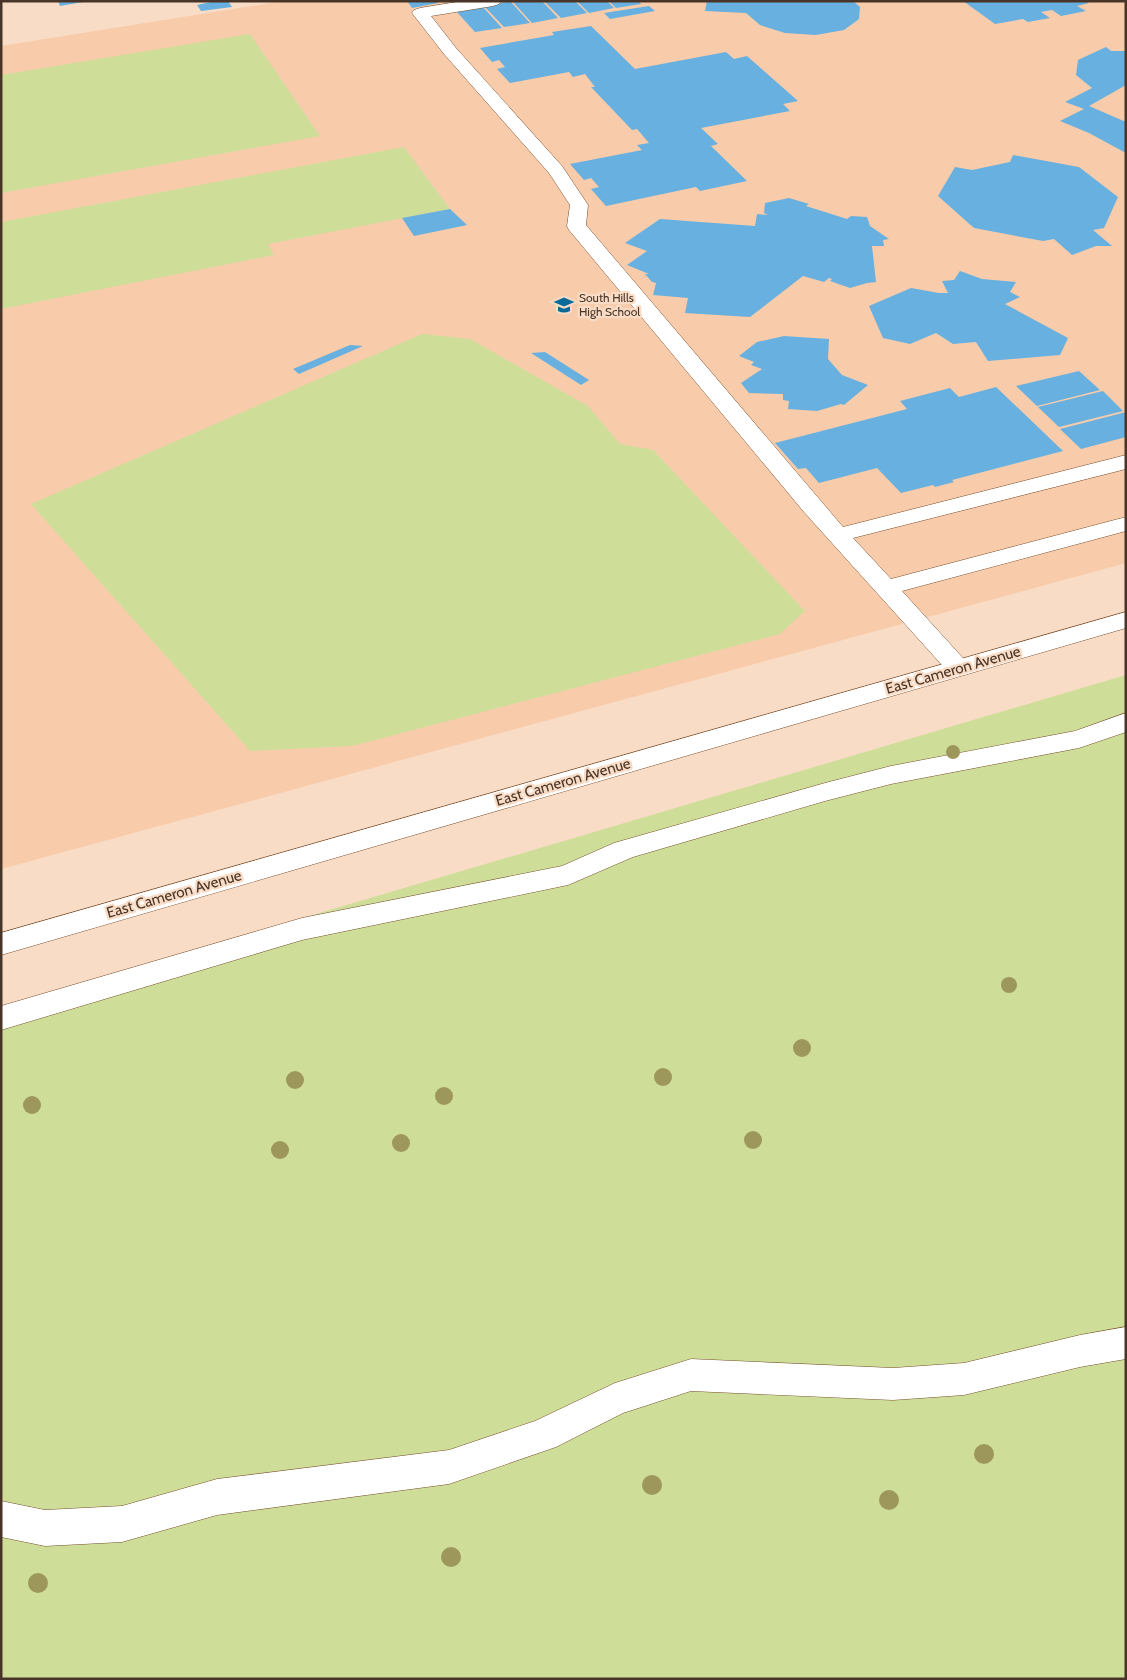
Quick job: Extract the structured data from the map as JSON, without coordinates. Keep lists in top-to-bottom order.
{
  "streets": {
    "main road": ["East Cameron Avenue"]
  },
  "places": {
    "school or university": ["South Hills High School"]
  }
}
